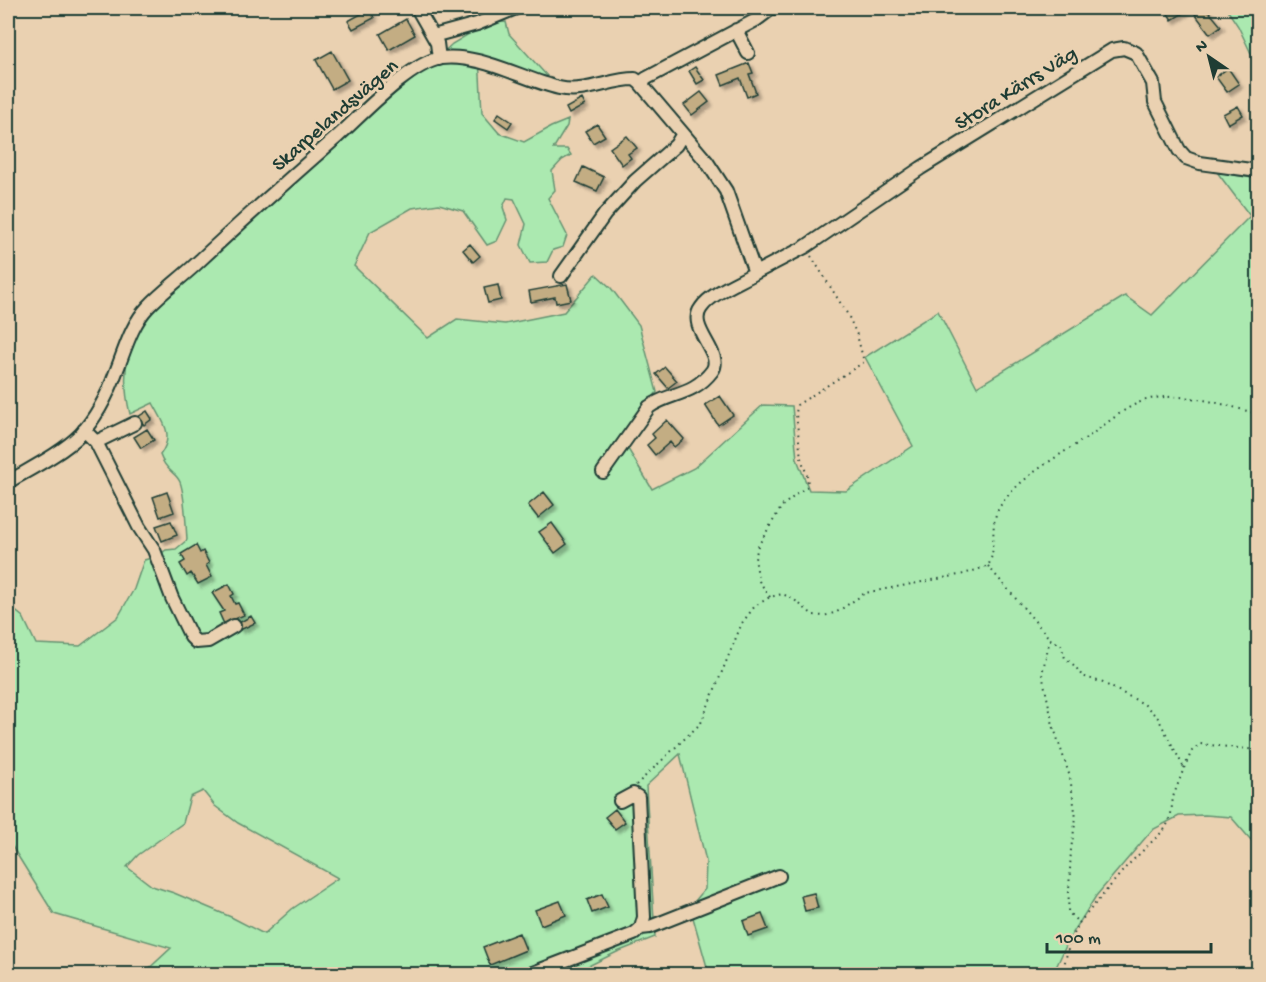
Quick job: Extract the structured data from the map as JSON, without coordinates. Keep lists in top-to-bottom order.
{
  "streets": {
    "street": ["Stora Kärrs Väg", "Skarpelandsvägen"]
  },
  "scale_bar": "100 m",
  "north": "top left"
}
